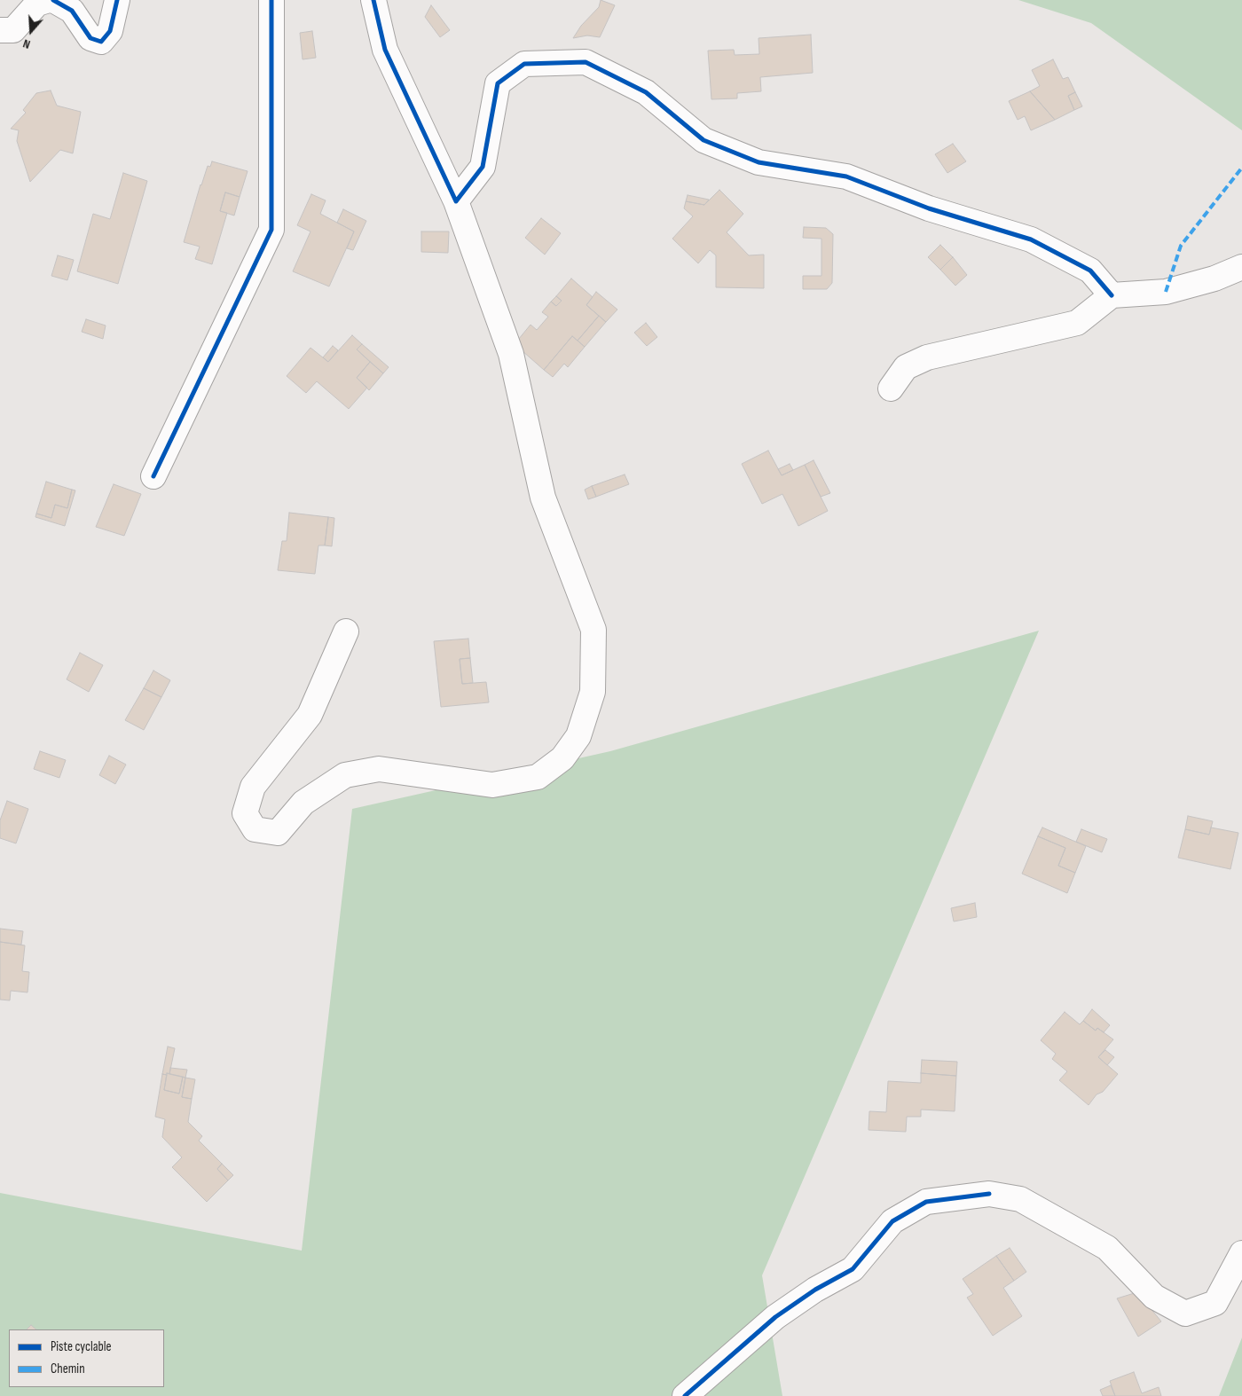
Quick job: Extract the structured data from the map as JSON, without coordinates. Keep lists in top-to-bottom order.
{
  "legend": ["Piste cyclable", "Chemin"],
  "north": "bottom"
}
